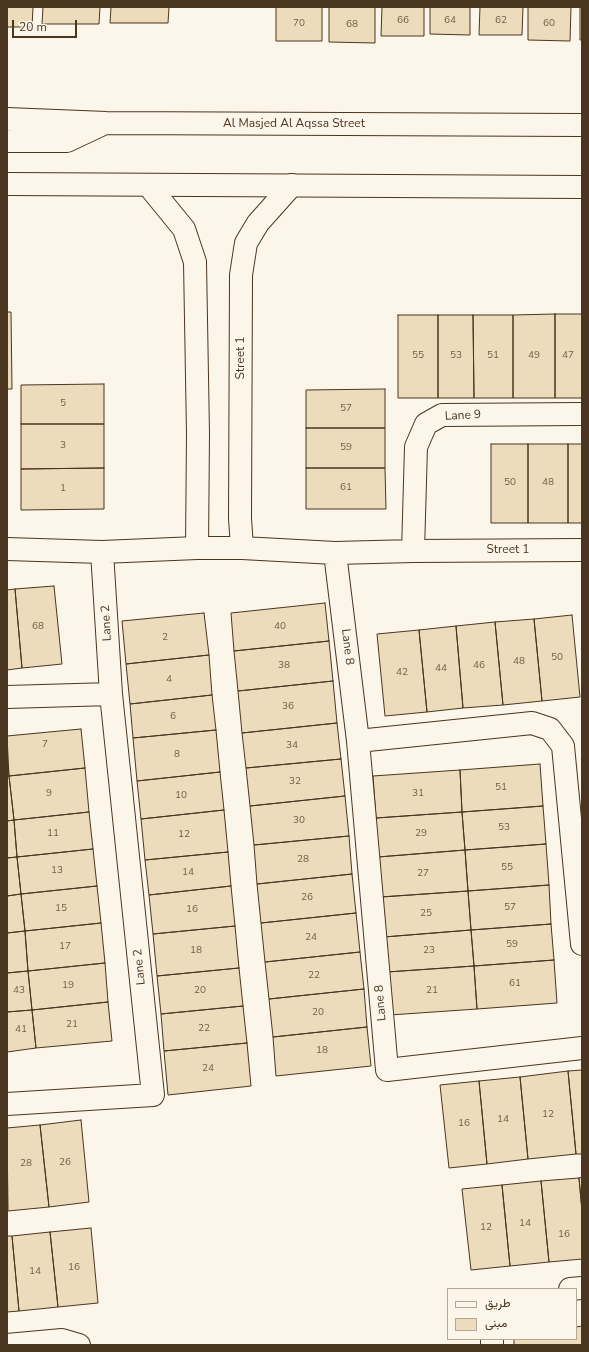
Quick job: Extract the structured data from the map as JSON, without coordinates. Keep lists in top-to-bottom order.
{
  "streets": {
    "street": [
      "Al Masjed Al Aqssa Street",
      "Street 1",
      "Lane 9",
      "Lane 2",
      "Lane 8"
    ]
  },
  "crossings": [
    ["Street 1", "Lane 9"],
    ["Street 1", "Lane 2"],
    ["Street 1", "Lane 8"]
  ],
  "house_numbers": [
    "66",
    "64",
    "62",
    "70",
    "60",
    "68",
    "55",
    "53",
    "51",
    "49",
    "47",
    "5",
    "57",
    "3",
    "59",
    "50",
    "48",
    "61",
    "1",
    "68",
    "40",
    "2",
    "50",
    "48",
    "38",
    "46",
    "44",
    "42",
    "4",
    "36",
    "6",
    "7",
    "34",
    "8",
    "32",
    "51",
    "9",
    "31",
    "10",
    "30",
    "53",
    "11",
    "29",
    "12",
    "28",
    "55",
    "13",
    "14",
    "27",
    "26",
    "57",
    "15",
    "16",
    "25",
    "24",
    "59",
    "17",
    "18",
    "23",
    "22",
    "61",
    "19",
    "43",
    "20",
    "21",
    "20",
    "21",
    "22",
    "41",
    "18",
    "24",
    "12",
    "14",
    "16",
    "26",
    "28",
    "14",
    "12",
    "16",
    "16",
    "14"
  ],
  "legend": ["طريق", "مبنى"],
  "scale_bar": "20 m"
}
